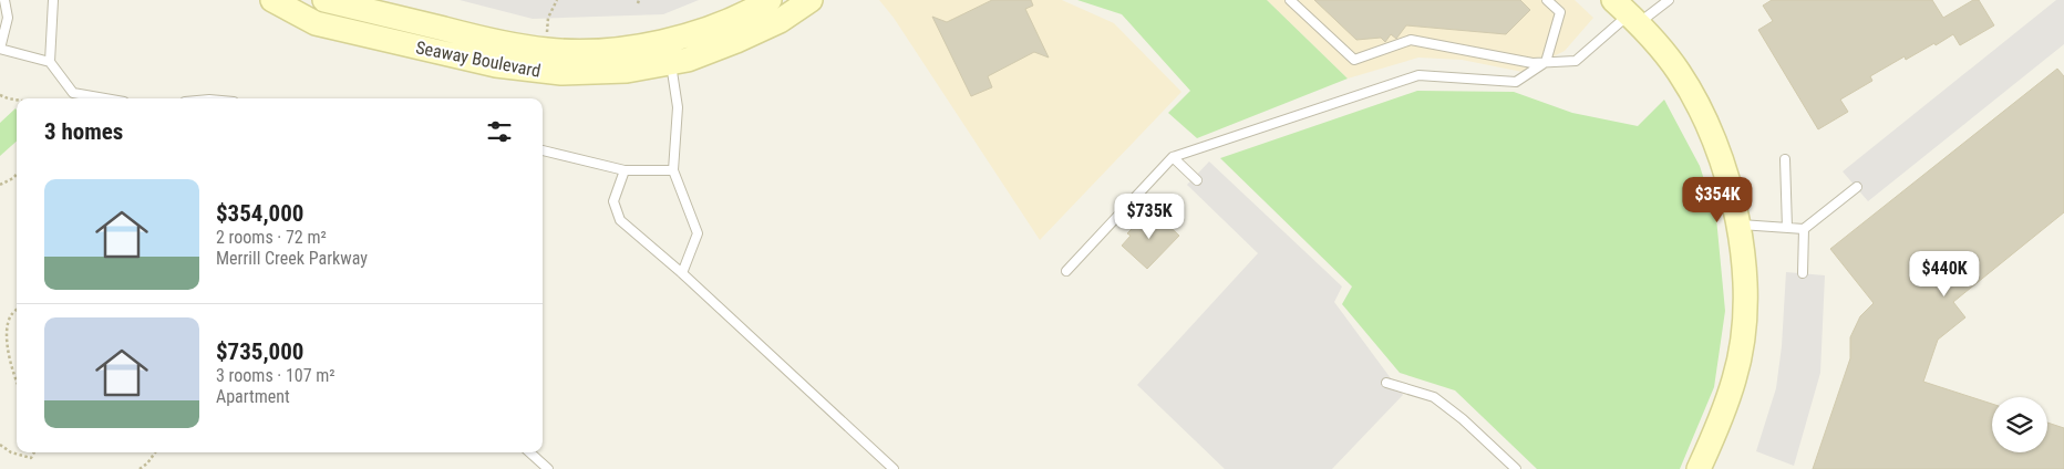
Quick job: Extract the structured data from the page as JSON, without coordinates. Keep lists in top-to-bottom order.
{
  "streets": {
    "street": ["Seaway Boulevard"]
  },
  "page": {
    "heading": "3 homes",
    "list": [
      {
        "name": "$354,000",
        "note": "2 rooms · 72 m² · Merrill Creek Parkway"
      },
      {
        "name": "$735,000",
        "note": "3 rooms · 107 m² · Apartment"
      }
    ],
    "price": ["$354K", "$735K", "$440K"]
  }
}
